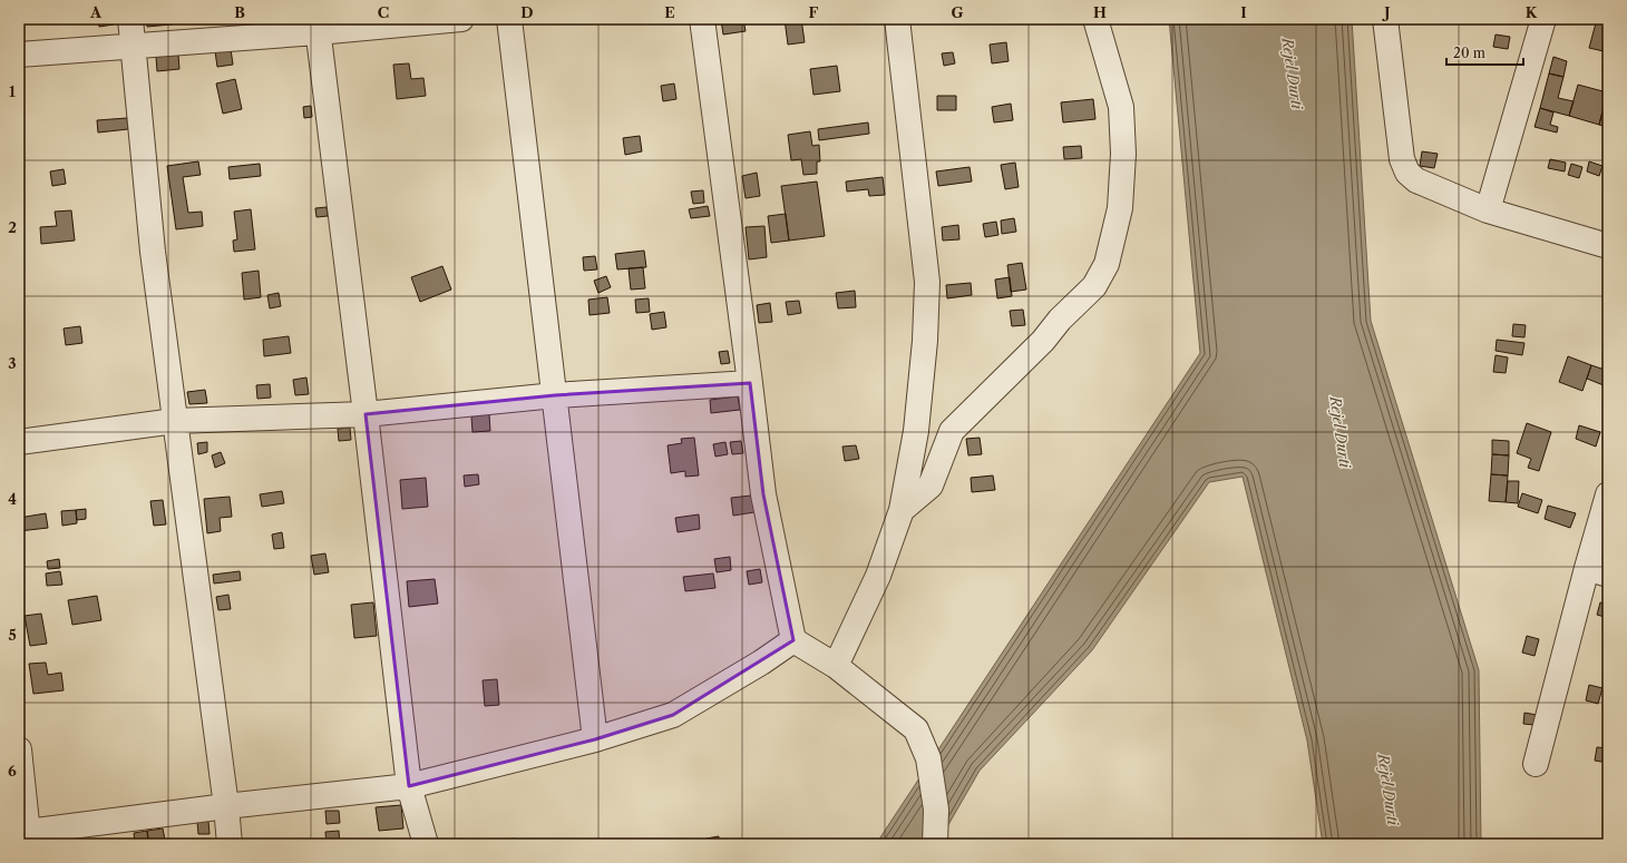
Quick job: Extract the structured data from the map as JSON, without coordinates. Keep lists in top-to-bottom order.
{
  "water": ["Rejel Durti"],
  "scale_bar": "20 m",
  "grid": {
    "columns": [
      "A",
      "B",
      "C",
      "D",
      "E",
      "F",
      "G",
      "H",
      "I",
      "J",
      "K"
    ],
    "rows": [
      "1",
      "2",
      "3",
      "4",
      "5",
      "6"
    ]
  }
}
